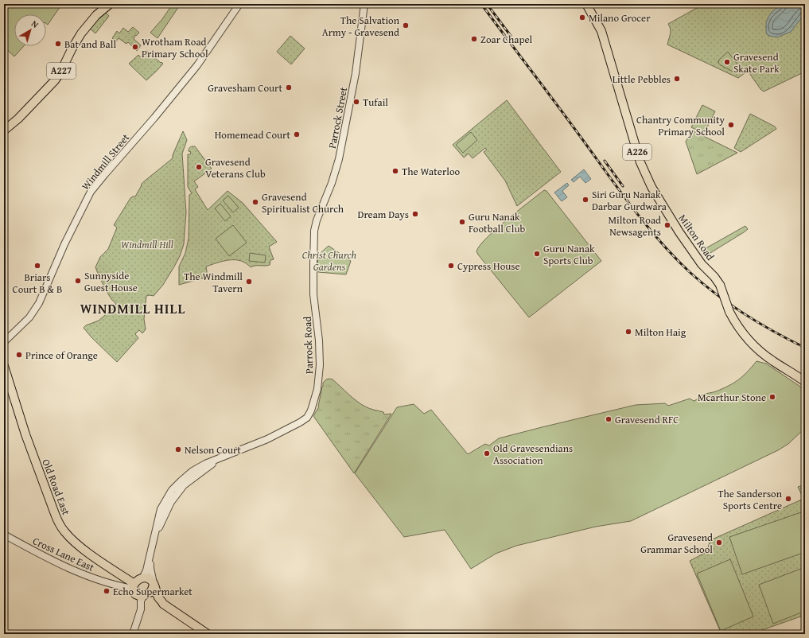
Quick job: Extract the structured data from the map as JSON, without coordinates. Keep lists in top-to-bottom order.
{
  "streets": {
    "main road": [
      "A227",
      "A226",
      "Milton Road",
      "Old Road East"
    ],
    "street": [
      "Parrock Street",
      "Windmill Street",
      "Parrock Road",
      "Cross Lane East"
    ]
  },
  "crossings": [
    ["Parrock Street", "Parrock Road"],
    ["Parrock Road", "Old Road East"],
    ["Parrock Road", "Cross Lane East"],
    ["Old Road East", "Cross Lane East"]
  ],
  "districts": ["WINDMILL HILL"],
  "parks": ["Windmill Hill", "Christ Church Gardens"],
  "places": [
    "Milano Grocer",
    "The Salvation Army - Gravesend",
    "Zoar Chapel",
    "Bat and Ball",
    "Wrotham Road Primary School",
    "Gravesend Skate Park",
    "Little Pebbles",
    "Gravesham Court",
    "Tufail",
    "Chantry Community Primary School",
    "Homemead Court",
    "Gravesend Veterans Club",
    "The Waterloo",
    "Siri Guru Nanak Darbar Gurdwara",
    "Gravesend Spiritualist Church",
    "Dream Days",
    "Guru Nanak Football Club",
    "Milton Road Newsagents",
    "Guru Nanak Sports Club",
    "Briars Court B & B",
    "Cypress House",
    "Sunnyside Guest House",
    "The Windmill Tavern",
    "Milton Haig",
    "Prince of Orange",
    "Mcarthur Stone",
    "Gravesend RFC",
    "Nelson Court",
    "Old Gravesendians Association",
    "The Sanderson Sports Centre",
    "Gravesend Grammar School",
    "Echo Supermarket"
  ],
  "north": "top right"
}
